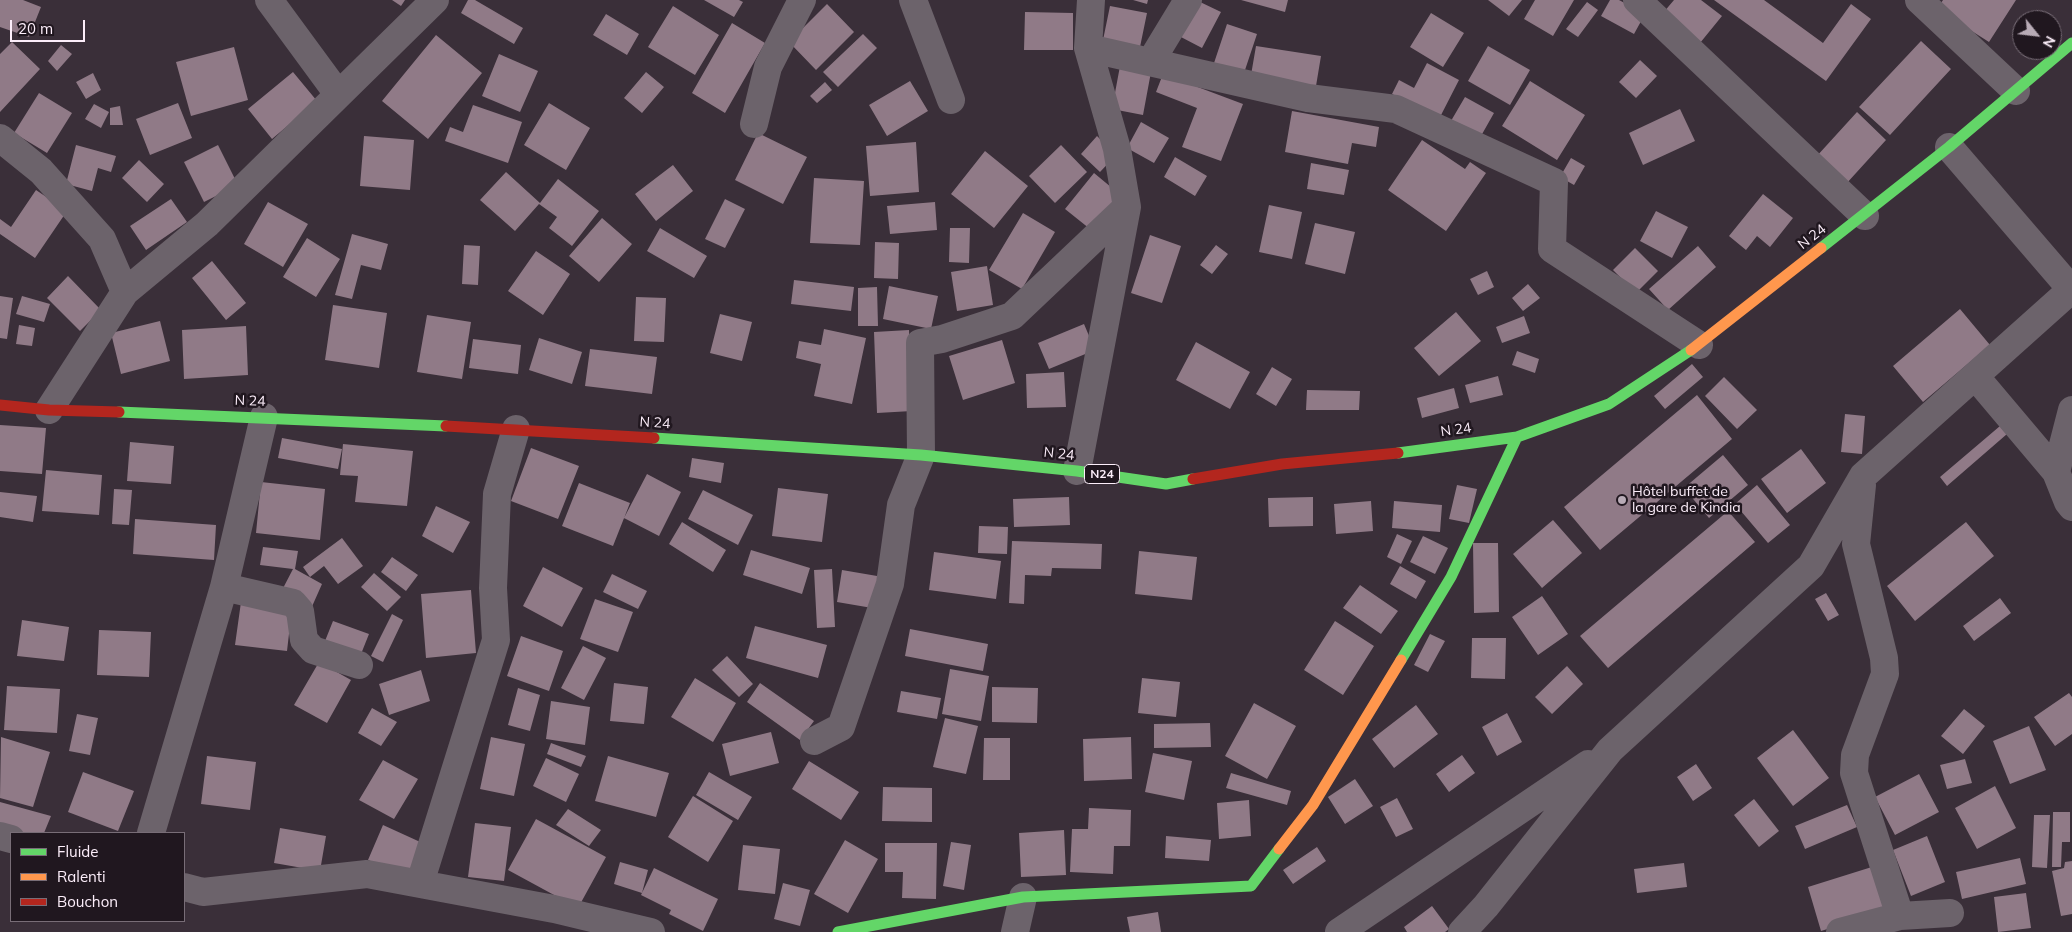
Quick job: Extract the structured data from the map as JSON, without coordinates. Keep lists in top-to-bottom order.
{
  "streets": {
    "main road": ["N 24", "N24"]
  },
  "places": ["Hôtel buffet de la gare de Kindia"],
  "legend": ["Fluide", "Ralenti", "Bouchon"],
  "scale_bar": "20 m",
  "north": "bottom right"
}
